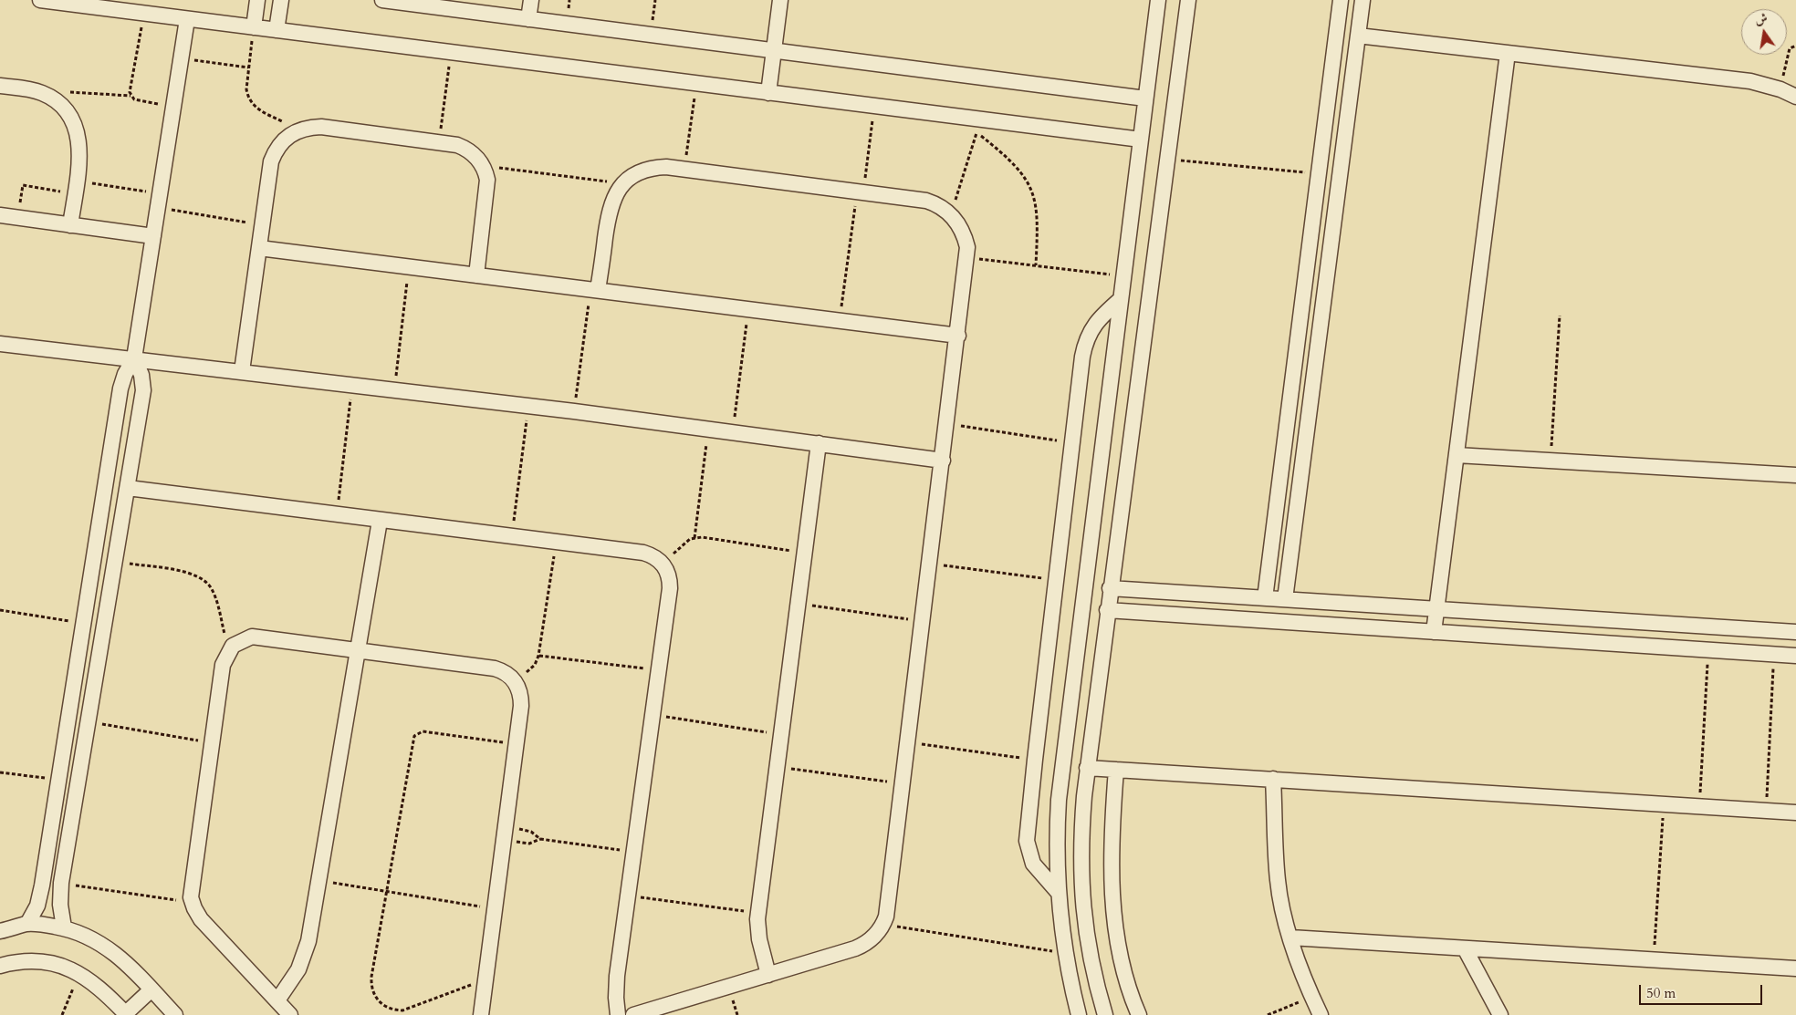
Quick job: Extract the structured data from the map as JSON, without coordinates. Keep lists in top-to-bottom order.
{
  "scale_bar": "50 m",
  "north": "top"
}
